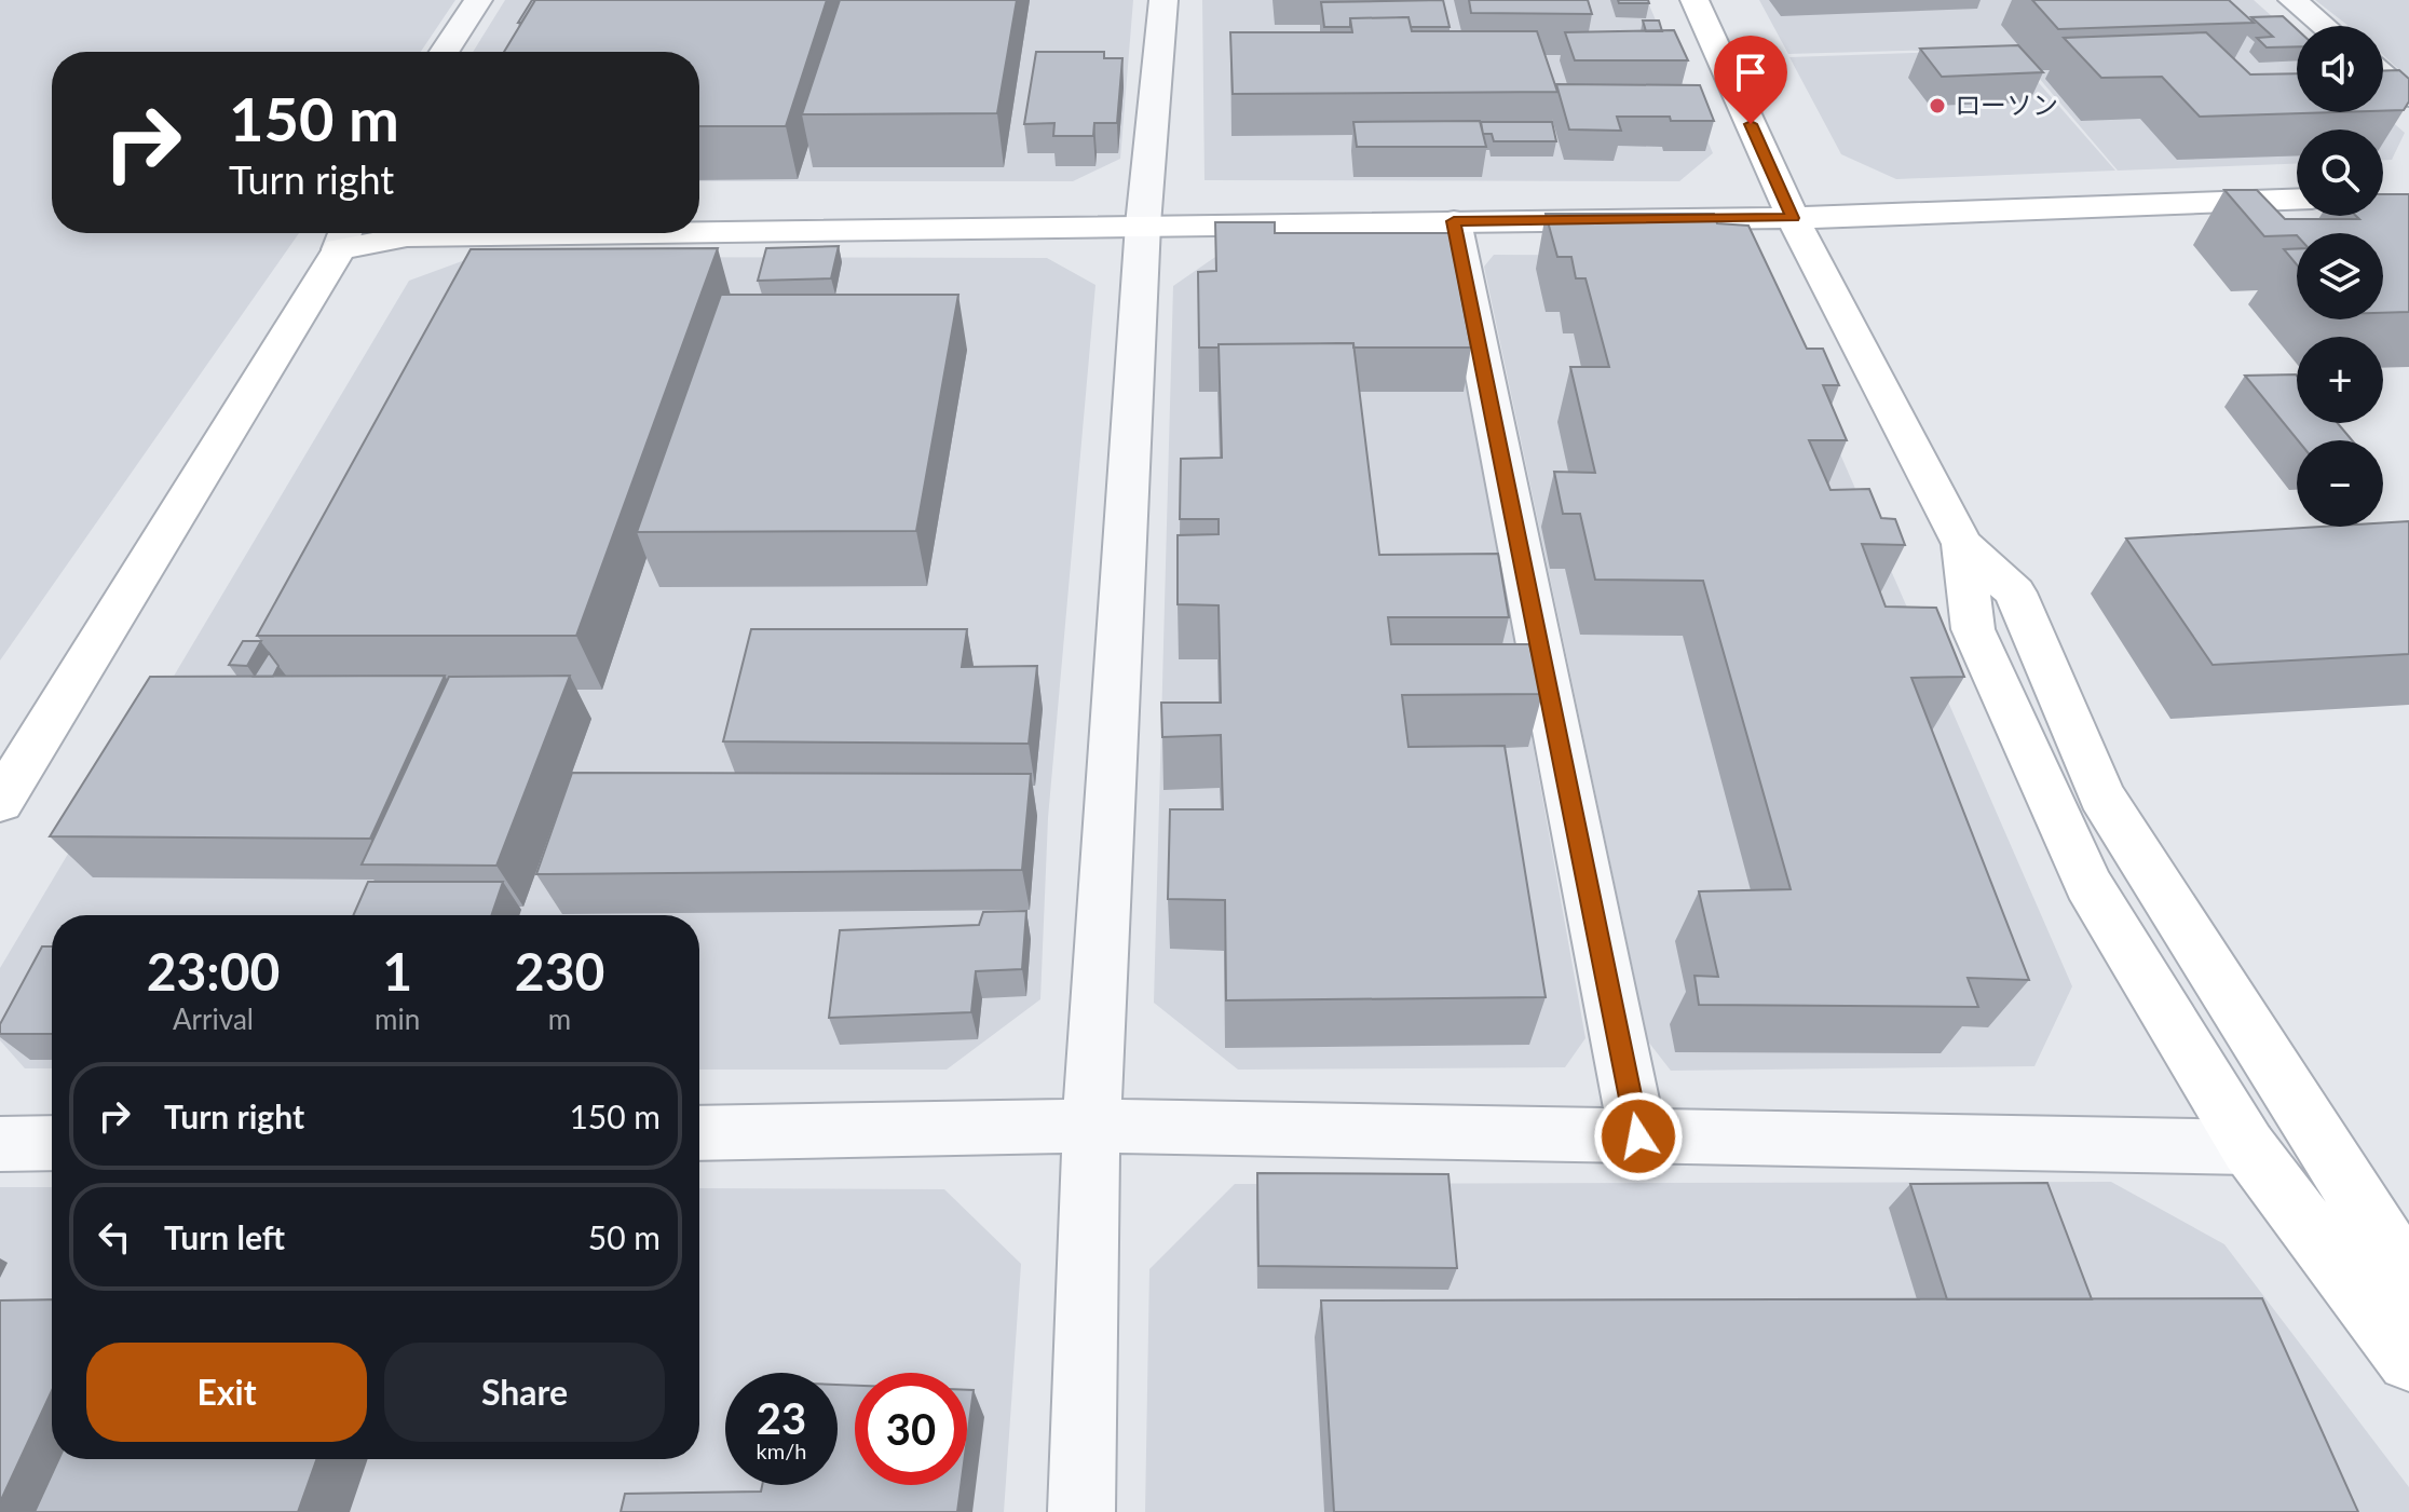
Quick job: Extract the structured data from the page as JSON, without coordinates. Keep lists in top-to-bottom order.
{
  "places": ["ローソン"],
  "page": {
    "map_buttons": ["+", "−"],
    "turn": ["150 m", "Turn right"],
    "eta": [
      "23:00",
      "Arrival",
      "1",
      "min",
      "230",
      "m"
    ],
    "list": [
      {
        "name": "Turn right",
        "value": "150 m"
      },
      {
        "name": "Turn left",
        "value": "50 m"
      }
    ],
    "buttons": ["Exit", "Share"],
    "speed": "23 km/h",
    "limit": "30"
  }
}
